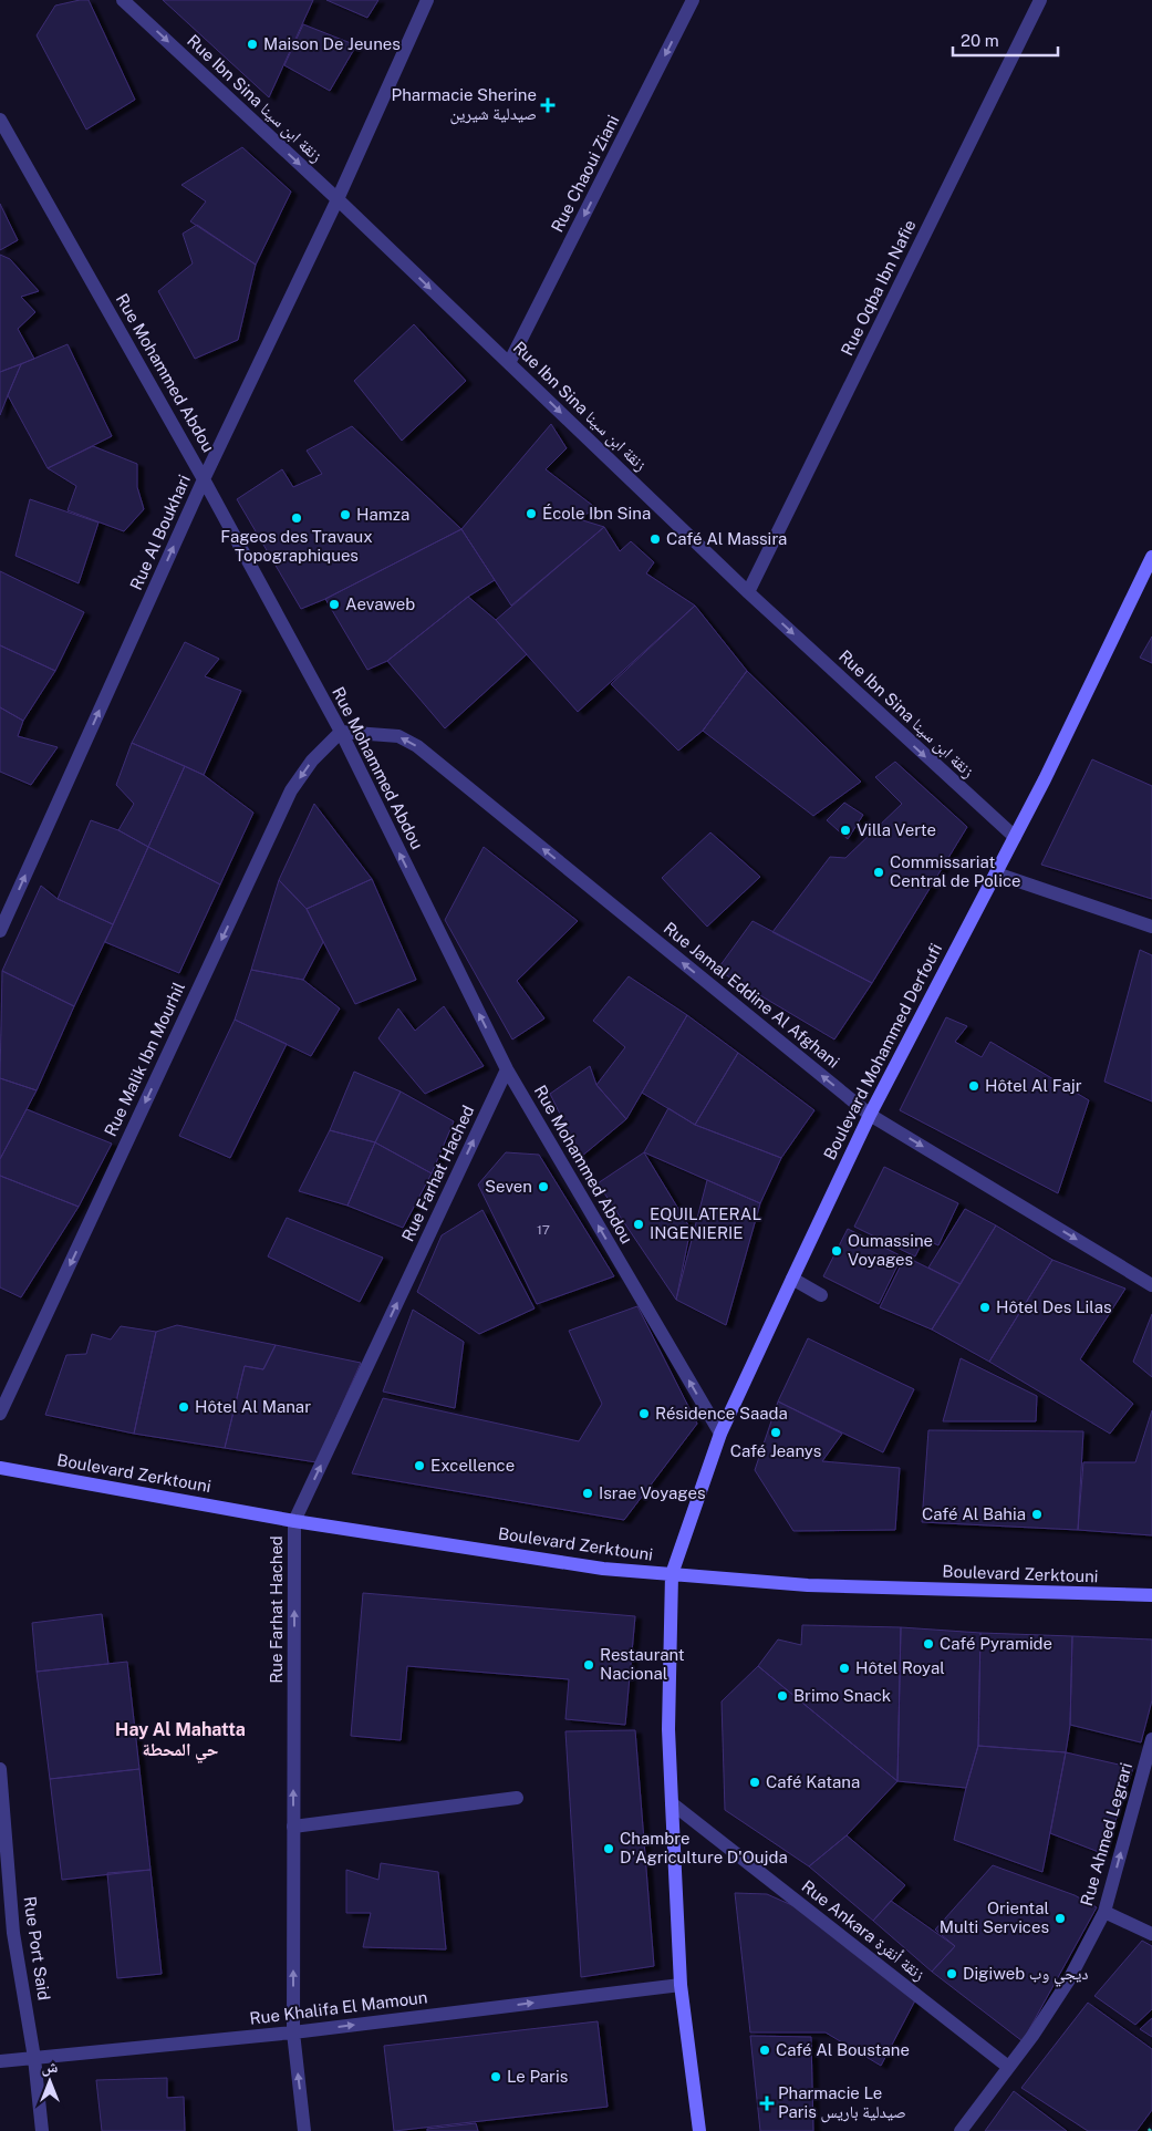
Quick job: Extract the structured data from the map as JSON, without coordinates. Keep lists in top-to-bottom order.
{
  "streets": {
    "street": [
      "Rue Ibn Sina زنقة ابن سينا",
      "Rue Chaoui Ziani",
      "Rue Oqba Ibn Nafie",
      "Rue Mohammed Abdou",
      "Rue Al Boukhari",
      "Rue Jamal Eddine Al Afghani",
      "Boulevard Mohammed Derfoufi",
      "Rue Malik Ibn Mourhil",
      "Rue Farhat Hached",
      "Boulevard Zerktouni",
      "Rue Ahmed Legrari",
      "Rue Ankara زنقة أنقرة",
      "Rue Port Said",
      "Rue Khalifa El Mamoun"
    ]
  },
  "crossings": [
    ["Rue Ibn Sina زنقة ابن سينا", "Rue Chaoui Ziani"],
    ["Rue Ibn Sina زنقة ابن سينا", "Rue Oqba Ibn Nafie"],
    ["Rue Ibn Sina زنقة ابن سينا", "Rue Al Boukhari"],
    ["Rue Ibn Sina زنقة ابن سينا", "Boulevard Mohammed Derfoufi"],
    ["Rue Mohammed Abdou", "Rue Al Boukhari"],
    ["Rue Mohammed Abdou", "Rue Jamal Eddine Al Afghani"],
    ["Rue Mohammed Abdou", "Boulevard Mohammed Derfoufi"],
    ["Rue Mohammed Abdou", "Rue Malik Ibn Mourhil"],
    ["Rue Mohammed Abdou", "Rue Farhat Hached"],
    ["Rue Jamal Eddine Al Afghani", "Boulevard Mohammed Derfoufi"],
    ["Rue Jamal Eddine Al Afghani", "Rue Malik Ibn Mourhil"],
    ["Boulevard Mohammed Derfoufi", "Boulevard Zerktouni"],
    ["Boulevard Mohammed Derfoufi", "Rue Ankara زنقة أنقرة"],
    ["Boulevard Mohammed Derfoufi", "Rue Khalifa El Mamoun"],
    ["Rue Farhat Hached", "Boulevard Zerktouni"],
    ["Rue Farhat Hached", "Rue Khalifa El Mamoun"],
    ["Rue Ahmed Legrari", "Rue Ankara زنقة أنقرة"],
    ["Rue Port Said", "Rue Khalifa El Mamoun"]
  ],
  "one_way": [
    "Rue Ibn Sina زنقة ابن سينا",
    "Rue Chaoui Ziani",
    "Rue Mohammed Abdou",
    "Rue Al Boukhari",
    "Rue Malik Ibn Mourhil",
    "Rue Farhat Hached",
    "Rue Ahmed Legrari",
    "Rue Khalifa El Mamoun"
  ],
  "districts": ["Hay Al Mahatta حي المحطة"],
  "places": {
    "other": [
      "Maison De Jeunes",
      "École Ibn Sina",
      "Hamza",
      "Fageos des Travaux Topographiques",
      "Café Al Massira",
      "Aevaweb",
      "Villa Verte",
      "Commissariat Central de Police",
      "Hôtel Al Fajr",
      "Seven",
      "EQUILATERAL INGENIERIE",
      "Oumassine Voyages",
      "Hôtel Des Lilas",
      "Hôtel Al Manar",
      "Résidence Saada",
      "Café Jeanys",
      "Excellence",
      "Israe Voyages",
      "Café Al Bahia",
      "Café Pyramide",
      "Restaurant Nacional",
      "Hôtel Royal",
      "Brimo Snack",
      "Café Katana",
      "Chambre D'Agriculture D'Oujda",
      "Oriental Multi Services",
      "Digiweb ديجي وب",
      "Café Al Boustane",
      "Le Paris"
    ],
    "health": ["Pharmacie Sherine صيدلية شيرين", "Pharmacie Le Paris صيدلية باريس"]
  },
  "house_numbers": ["17"],
  "scale_bar": "20 m",
  "north": "top"
}
